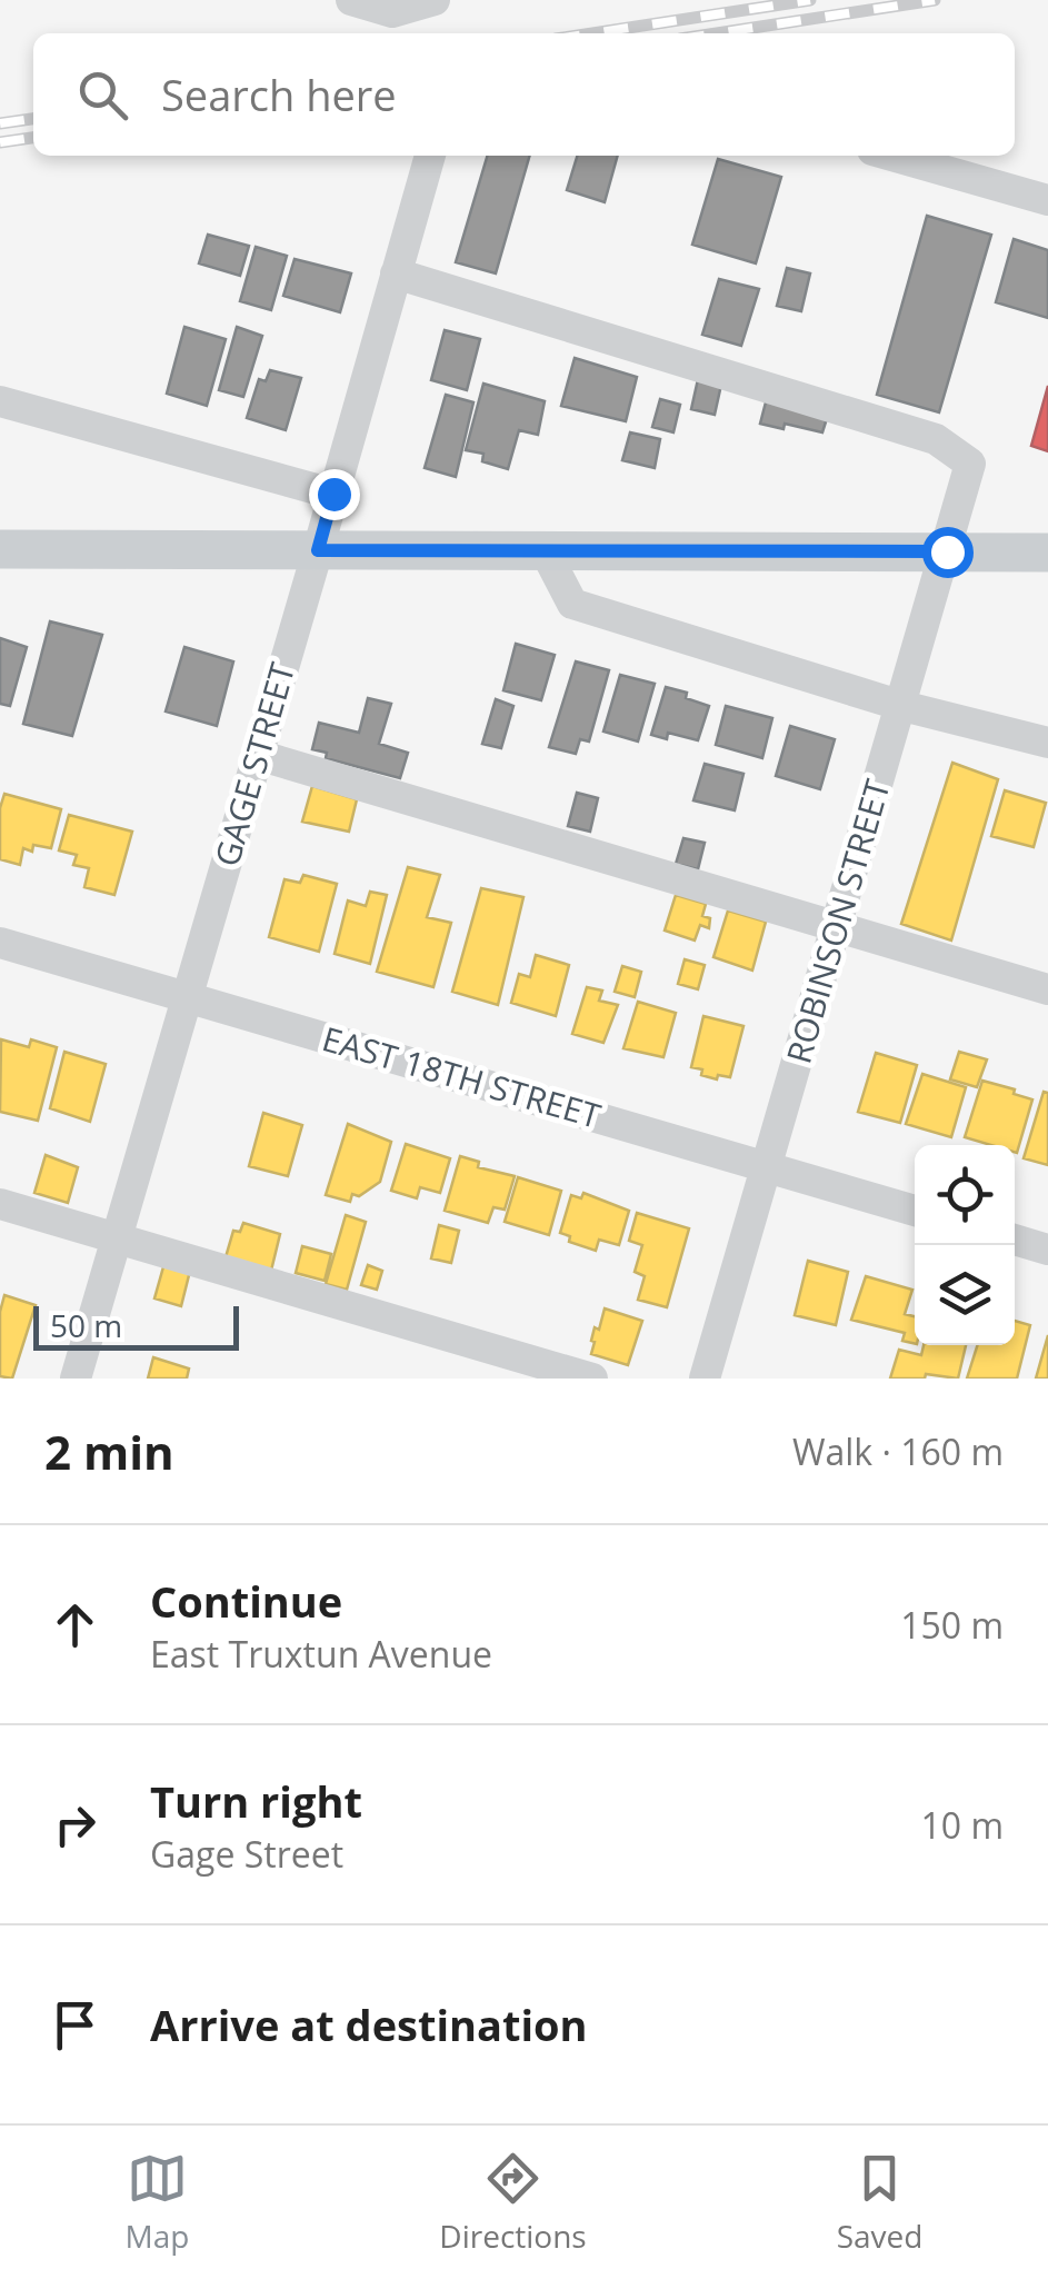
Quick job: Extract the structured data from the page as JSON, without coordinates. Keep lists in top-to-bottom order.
{
  "streets": {
    "street": ["GAGE STREET", "ROBINSON STREET", "EAST 18TH STREET"]
  },
  "crossings": [
    ["GAGE STREET", "ROBINSON STREET"],
    ["GAGE STREET", "EAST 18TH STREET"],
    ["ROBINSON STREET", "EAST 18TH STREET"]
  ],
  "scale_bar": "50 m",
  "page": {
    "search": "Search here",
    "scale": "50 m",
    "heading": ["2 min", "Walk · 160 m"],
    "list": [
      ["Continue", "East Truxtun Avenue", "150 m"],
      ["Turn right", "Gage Street", "10 m"],
      "Arrive at destination"
    ],
    "nav": ["Map", "Directions", "Saved"]
  }
}
